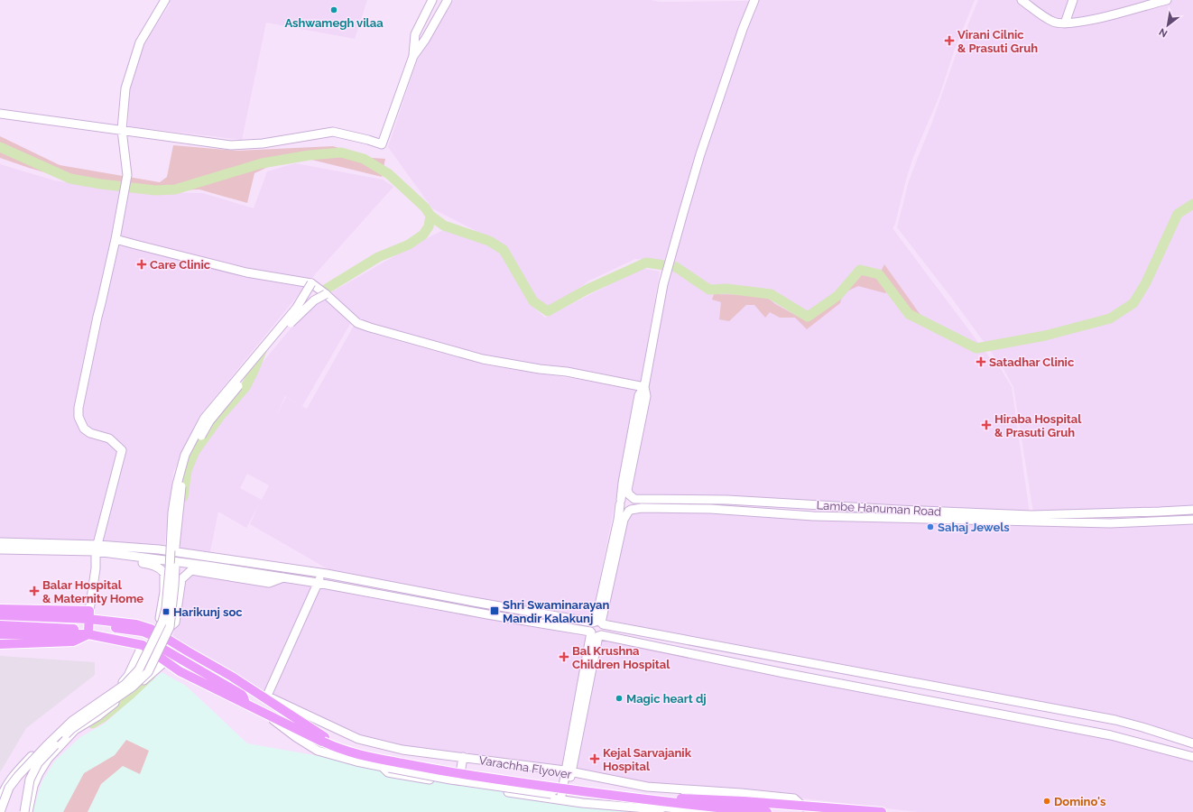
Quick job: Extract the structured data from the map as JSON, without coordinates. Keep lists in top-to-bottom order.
{
  "streets": {
    "main road": ["Varachha Flyover"],
    "street": ["Lambe Hanuman Road"]
  },
  "places": {
    "other": [
      "Ashwamegh vilaa",
      "Sahaj Jewels",
      "Magic heart dj",
      "Domino's"
    ],
    "health": [
      "Virani Cilnic & Prasuti Gruh",
      "Care Clinic",
      "Satadhar Clinic",
      "Hiraba Hospital & Prasuti Gruh",
      "Balar Hospital & Maternity Home",
      "Bal Krushna Children Hospital",
      "Kejal Sarvajanik Hospital"
    ],
    "transit": ["Shri Swaminarayan Mandir Kalakunj", "Harikunj soc"]
  },
  "north": "bottom left"
}
